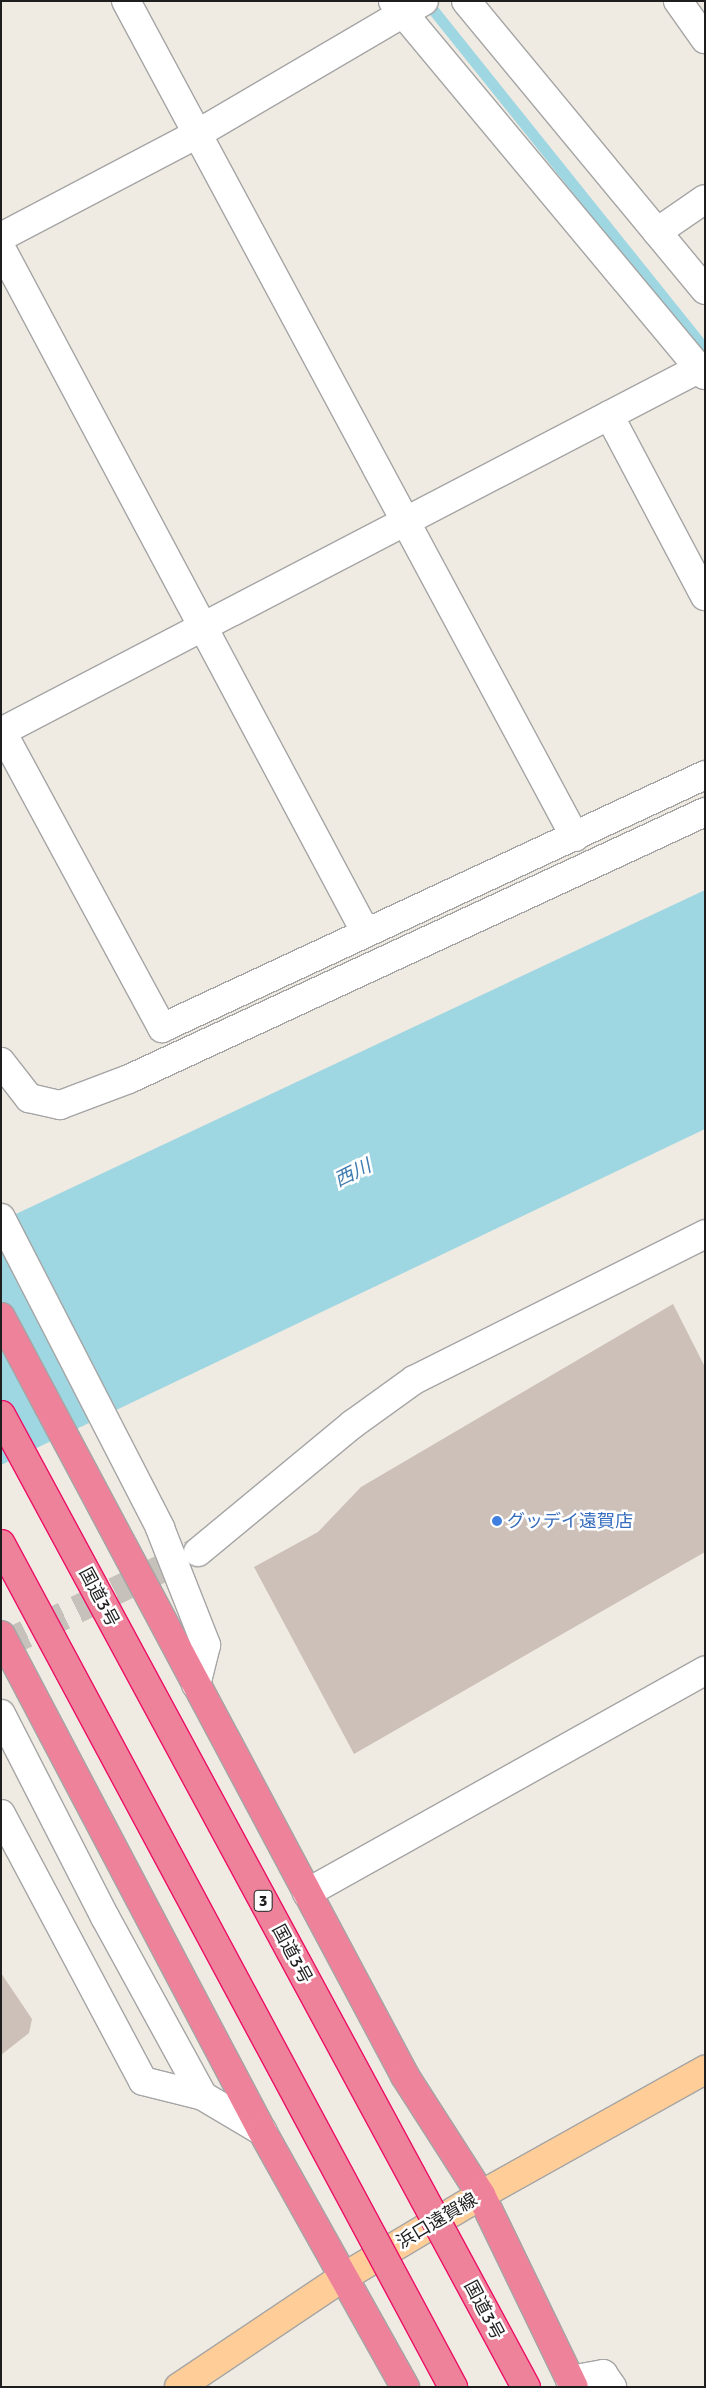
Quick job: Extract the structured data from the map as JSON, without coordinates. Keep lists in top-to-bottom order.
{
  "streets": {
    "highway": ["国道3号", "3"],
    "main road": ["浜口遠賀線"]
  },
  "water": ["西川"],
  "places": ["グッデイ遠賀店"]
}
